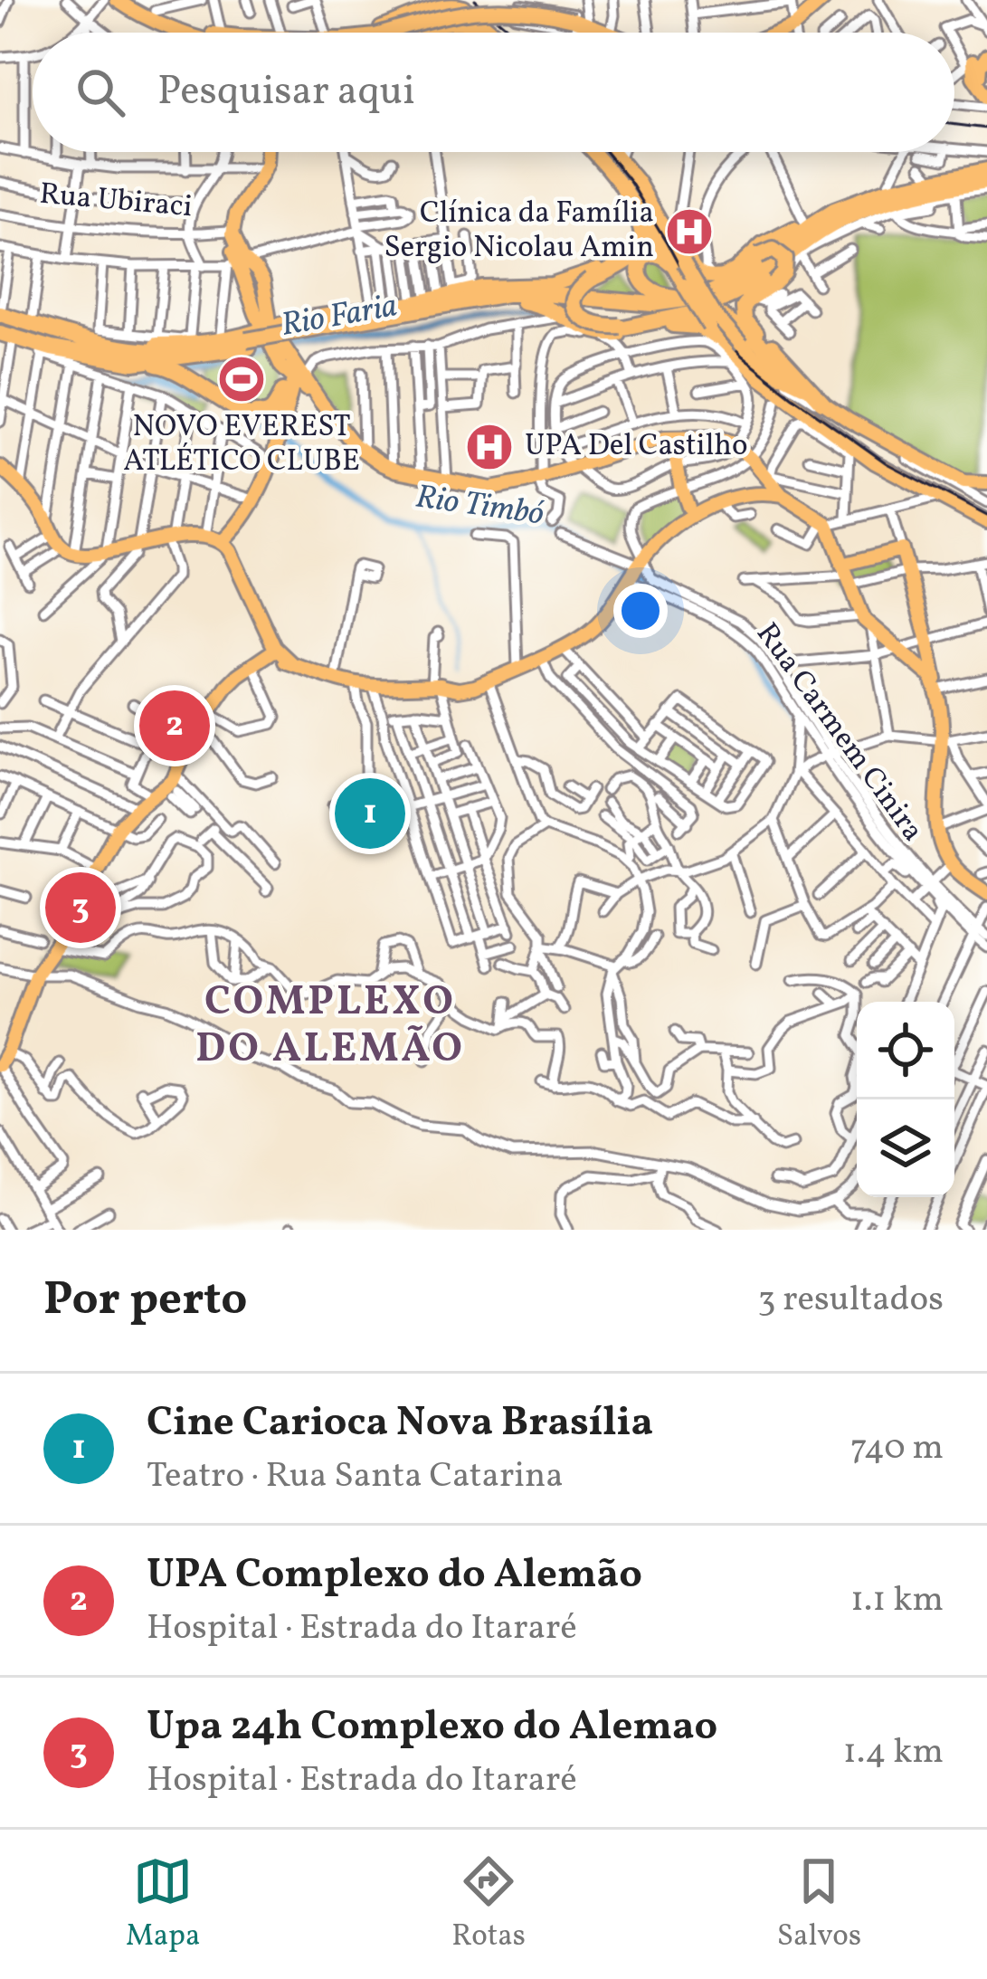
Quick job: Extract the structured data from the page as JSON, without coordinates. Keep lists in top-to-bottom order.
{
  "streets": {
    "street": ["Rua Ubiraci", "Rua Carmem Cinira"]
  },
  "districts": ["COMPLEXO DO ALEMÃO"],
  "water": ["Rio Faria", "Rio Timbó"],
  "places": {
    "hospital": ["Clínica da Família Sergio Nicolau Amin", "UPA Del Castilho"],
    "sports": ["NOVO EVEREST ATLÉTICO CLUBE"]
  },
  "page": {
    "search": "Pesquisar aqui",
    "pins": ["2", "1", "3"],
    "heading": ["Por perto", "3 resultados"],
    "list": [
      {
        "mark": "1",
        "name": "Cine Carioca Nova Brasília",
        "note": "Teatro · Rua Santa Catarina",
        "value": "740 m"
      },
      {
        "mark": "2",
        "name": "UPA Complexo do Alemão",
        "note": "Hospital · Estrada do Itararé",
        "value": "1.1 km"
      },
      {
        "mark": "3",
        "name": "Upa 24h Complexo do Alemao",
        "note": "Hospital · Estrada do Itararé",
        "value": "1.4 km"
      }
    ],
    "nav": ["Mapa", "Rotas", "Salvos"]
  }
}
